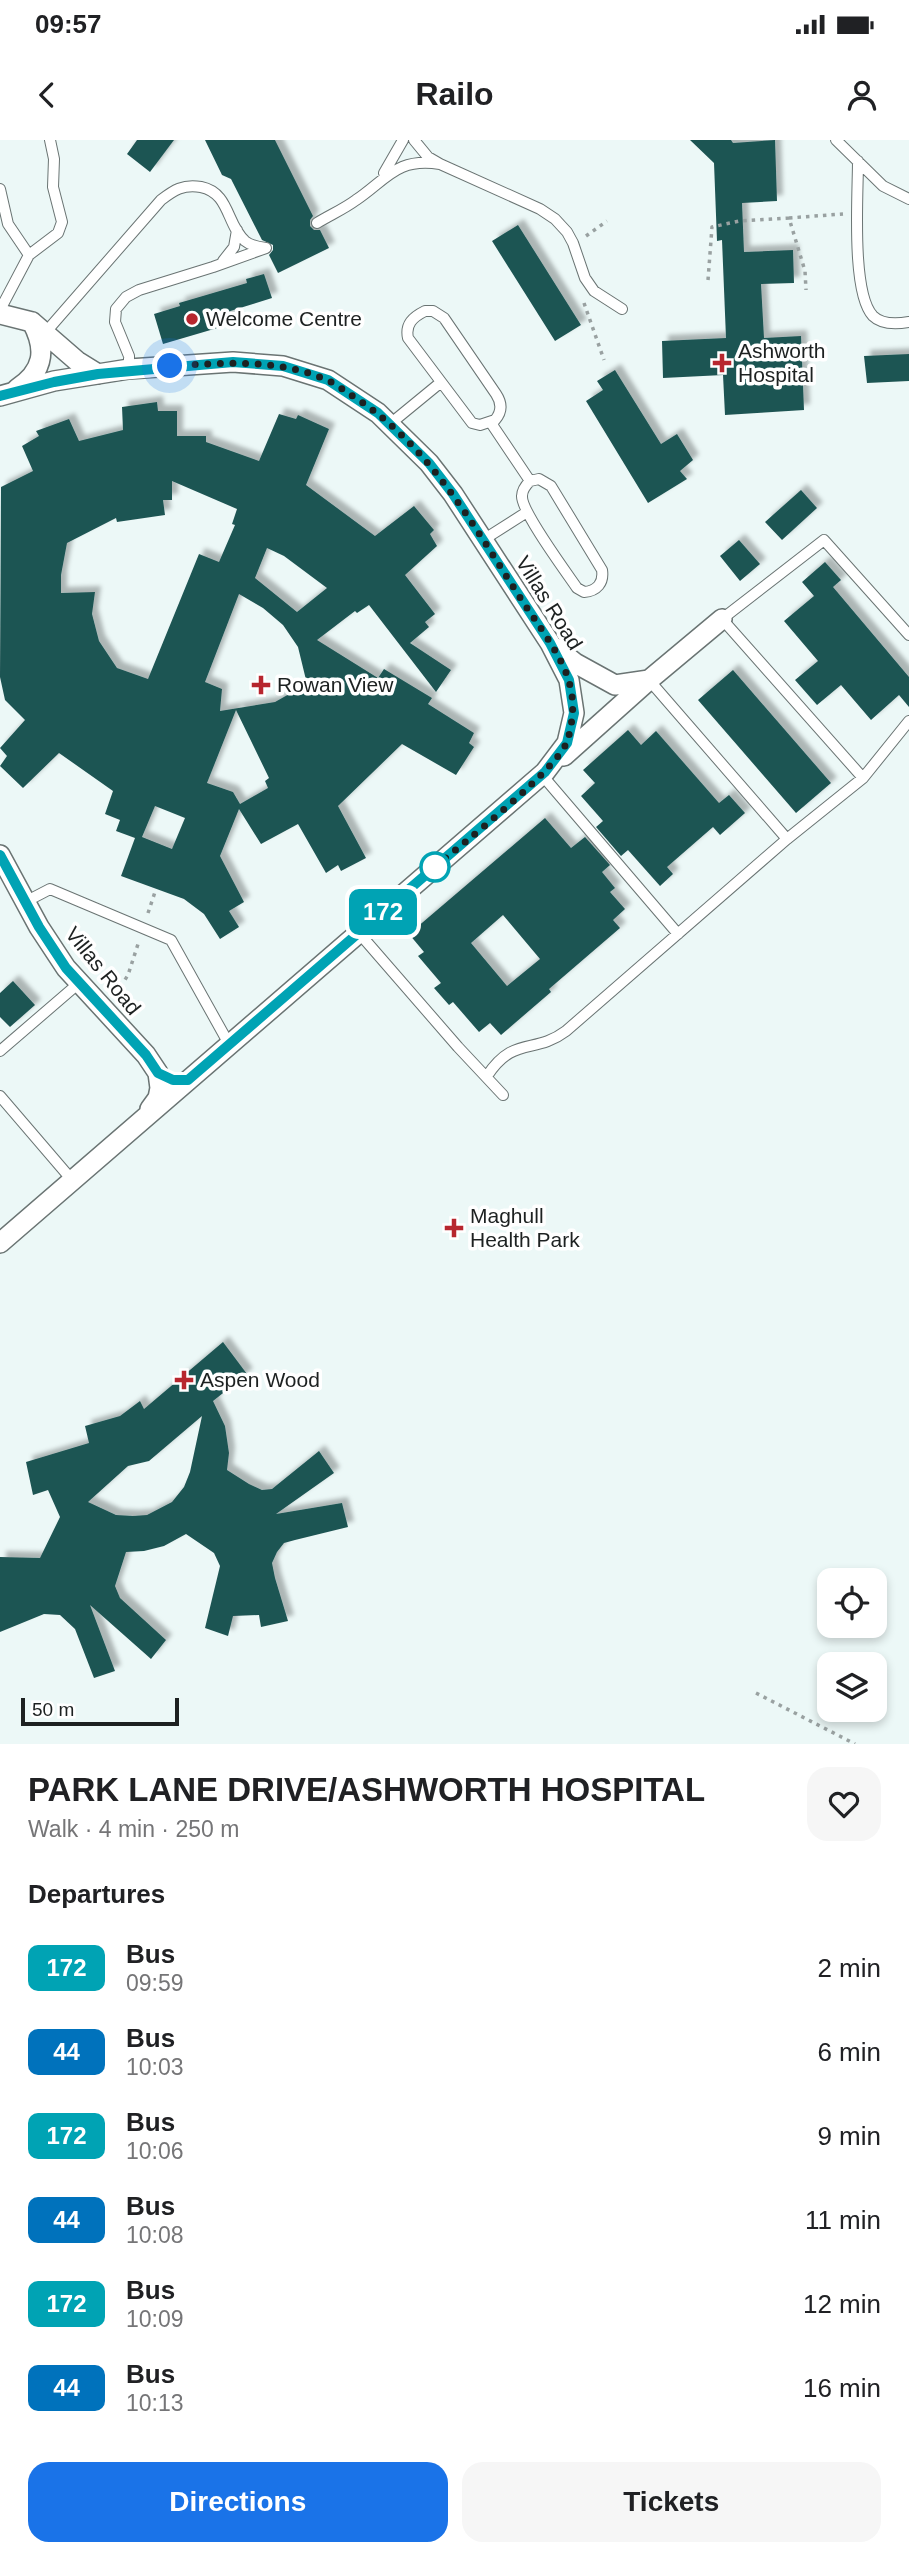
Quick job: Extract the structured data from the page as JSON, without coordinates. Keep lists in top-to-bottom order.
{
  "streets": {
    "street": ["Villas Road"]
  },
  "places": {
    "other": ["Welcome Centre"],
    "health": [
      "Ashworth Hospital",
      "Rowan View",
      "Maghull Health Park",
      "Aspen Wood"
    ]
  },
  "lines": ["bus line 172"],
  "scale_bar": "50 m",
  "page": {
    "status": "09:57",
    "header": "Railo",
    "on_map": "172",
    "scale": "50 m",
    "heading": [
      ["PARK LANE DRIVE/ASHWORTH HOSPITAL", "Walk · 4 min · 250 m"],
      "Departures"
    ],
    "list": [
      {
        "mark": "172",
        "name": "Bus",
        "note": "09:59",
        "value": "2 min"
      },
      {
        "mark": "44",
        "name": "Bus",
        "note": "10:03",
        "value": "6 min"
      },
      {
        "mark": "172",
        "name": "Bus",
        "note": "10:06",
        "value": "9 min"
      },
      {
        "mark": "44",
        "name": "Bus",
        "note": "10:08",
        "value": "11 min"
      },
      {
        "mark": "172",
        "name": "Bus",
        "note": "10:09",
        "value": "12 min"
      },
      {
        "mark": "44",
        "name": "Bus",
        "note": "10:13",
        "value": "16 min"
      }
    ],
    "buttons": ["Directions", "Tickets"]
  }
}
